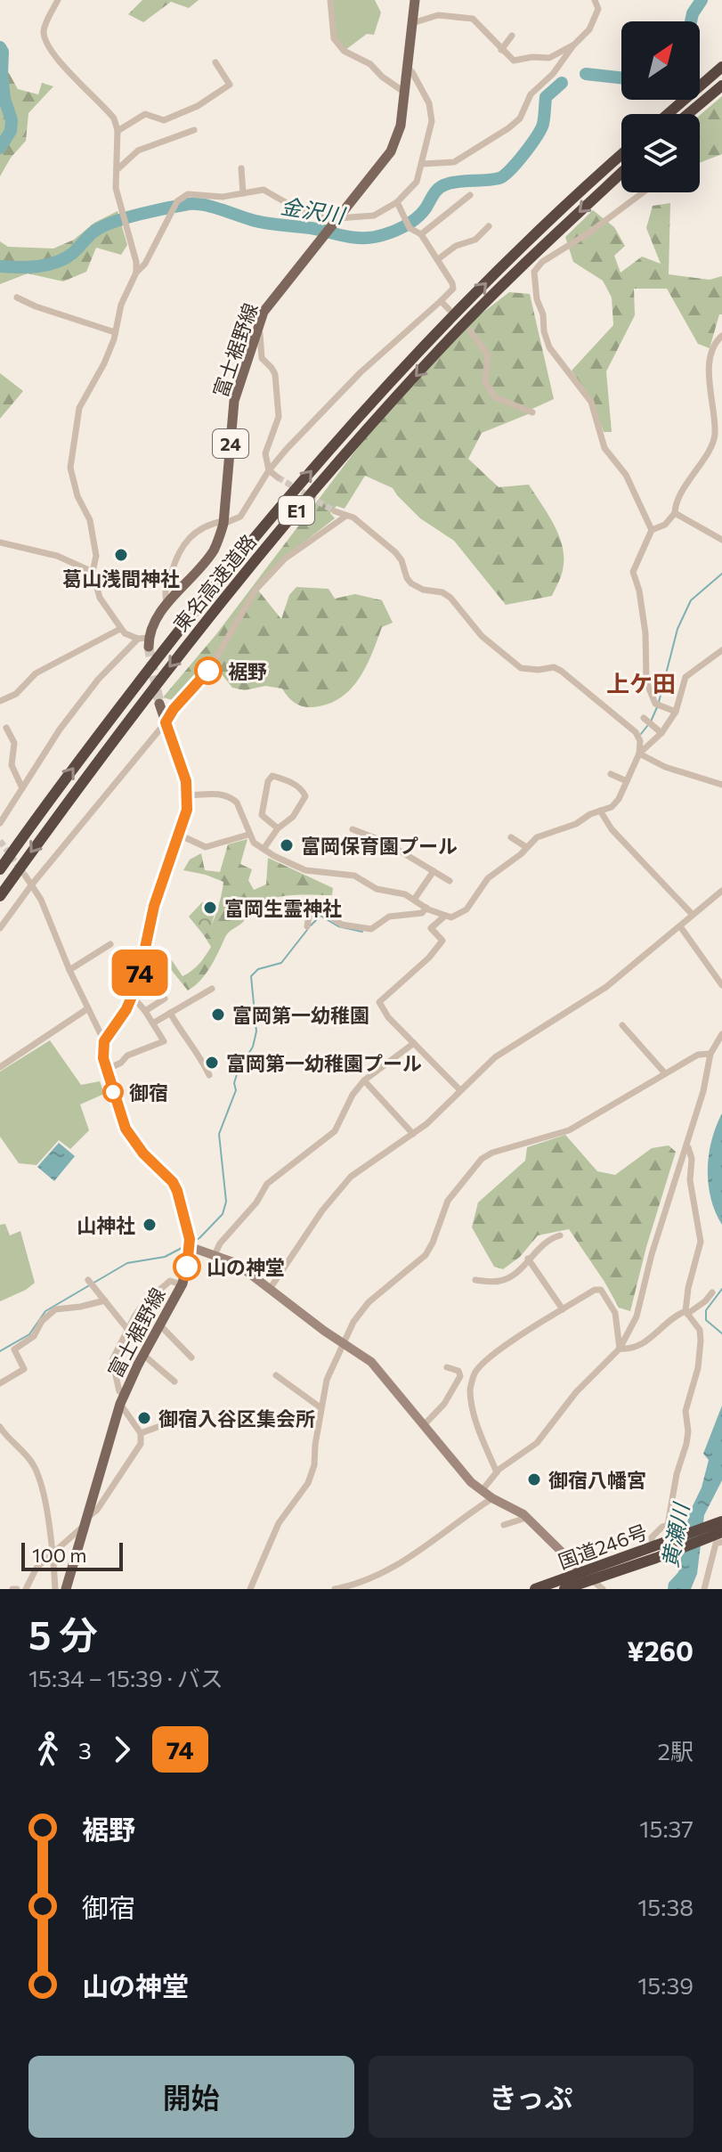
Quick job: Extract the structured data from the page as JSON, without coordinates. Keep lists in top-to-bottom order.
{
  "streets": {
    "highway": ["E1", "東名高速道路", "国道246号"],
    "main road": ["富士裾野線", "24"]
  },
  "districts": ["上ケ田"],
  "water": ["金沢川", "黄瀬川"],
  "places": [
    "葛山浅間神社",
    "裾野",
    "富岡保育園プール",
    "富岡生霊神社",
    "富岡第一幼稚園",
    "富岡第一幼稚園プール",
    "御宿",
    "山神社",
    "山の神堂",
    "御宿入谷区集会所",
    "御宿八幡宮"
  ],
  "lines": ["bus line 74"],
  "scale_bar": "100 m",
  "north": "top right",
  "page": {
    "on_map": "74",
    "scale": "100 m",
    "heading": ["5 分", "15:34 – 15:39 · バス", "¥260"],
    "legs": ["3", "74", "2駅"],
    "list": [
      {
        "name": "裾野",
        "value": "15:37"
      },
      {
        "name": "御宿",
        "value": "15:38"
      },
      {
        "name": "山の神堂",
        "value": "15:39"
      }
    ],
    "buttons": ["開始", "きっぷ"]
  }
}
